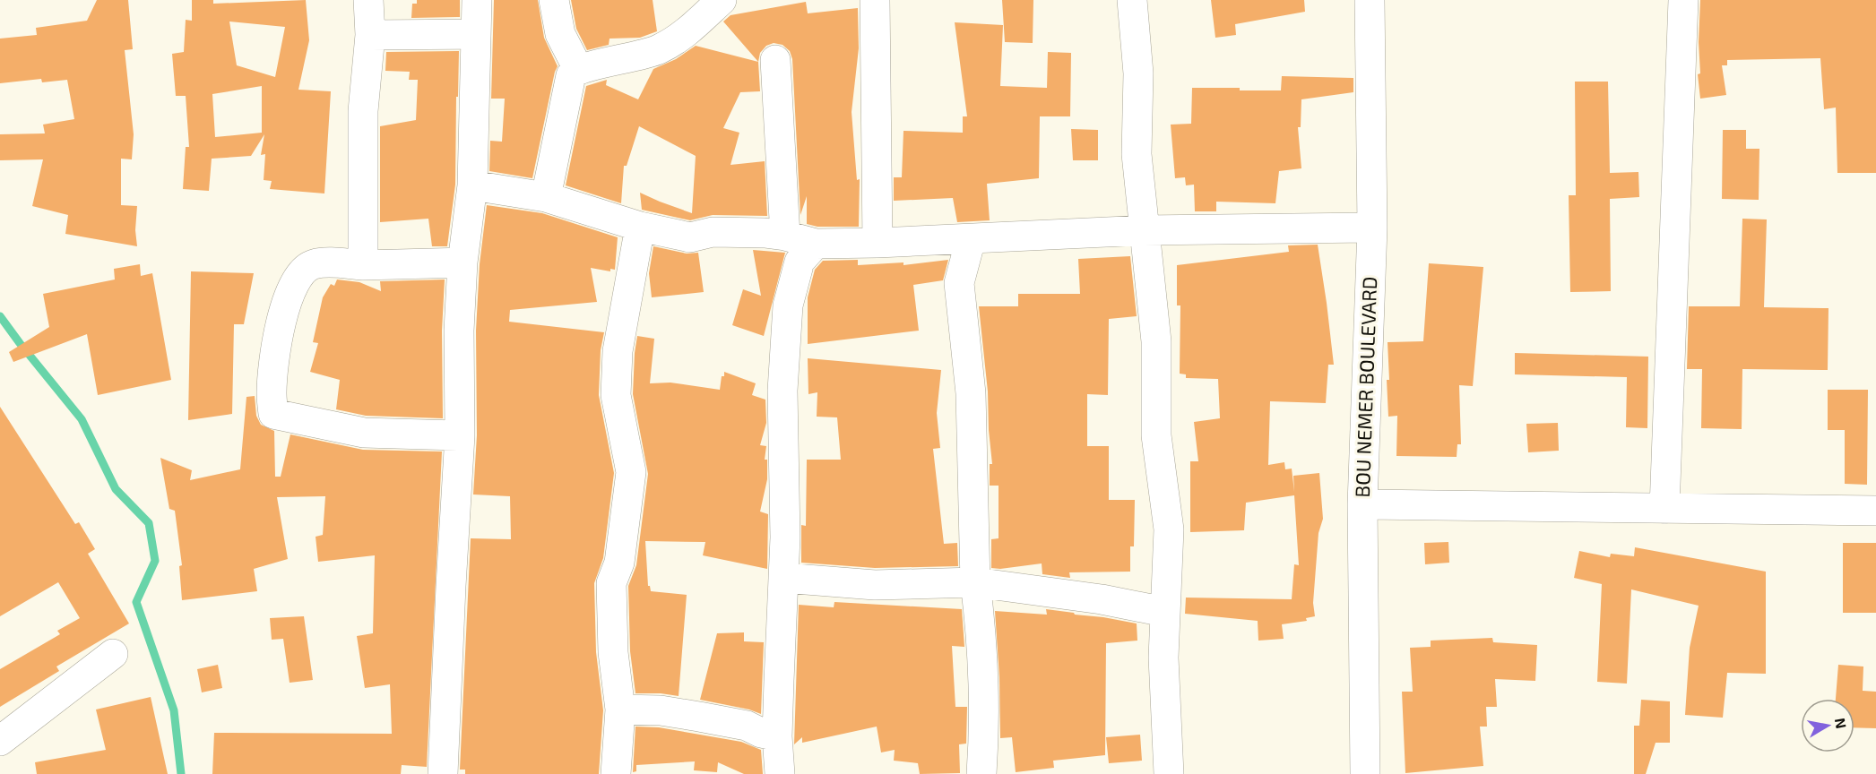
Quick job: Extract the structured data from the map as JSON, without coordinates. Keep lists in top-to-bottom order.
{
  "streets": {
    "street": ["BOU NEMER BOULEVARD"]
  },
  "north": "right"
}
